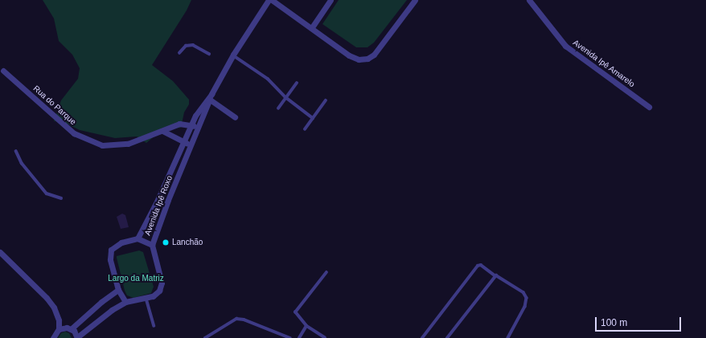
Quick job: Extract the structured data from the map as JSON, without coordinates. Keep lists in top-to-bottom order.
{
  "streets": {
    "street": ["Avenida Ipê Amarelo", "Rua do Parque", "Avenida Ipê Roxo"]
  },
  "crossings": [
    ["Rua do Parque", "Avenida Ipê Roxo"]
  ],
  "parks": ["Largo da Matriz"],
  "places": ["Lanchão"],
  "scale_bar": "100 m"
}
